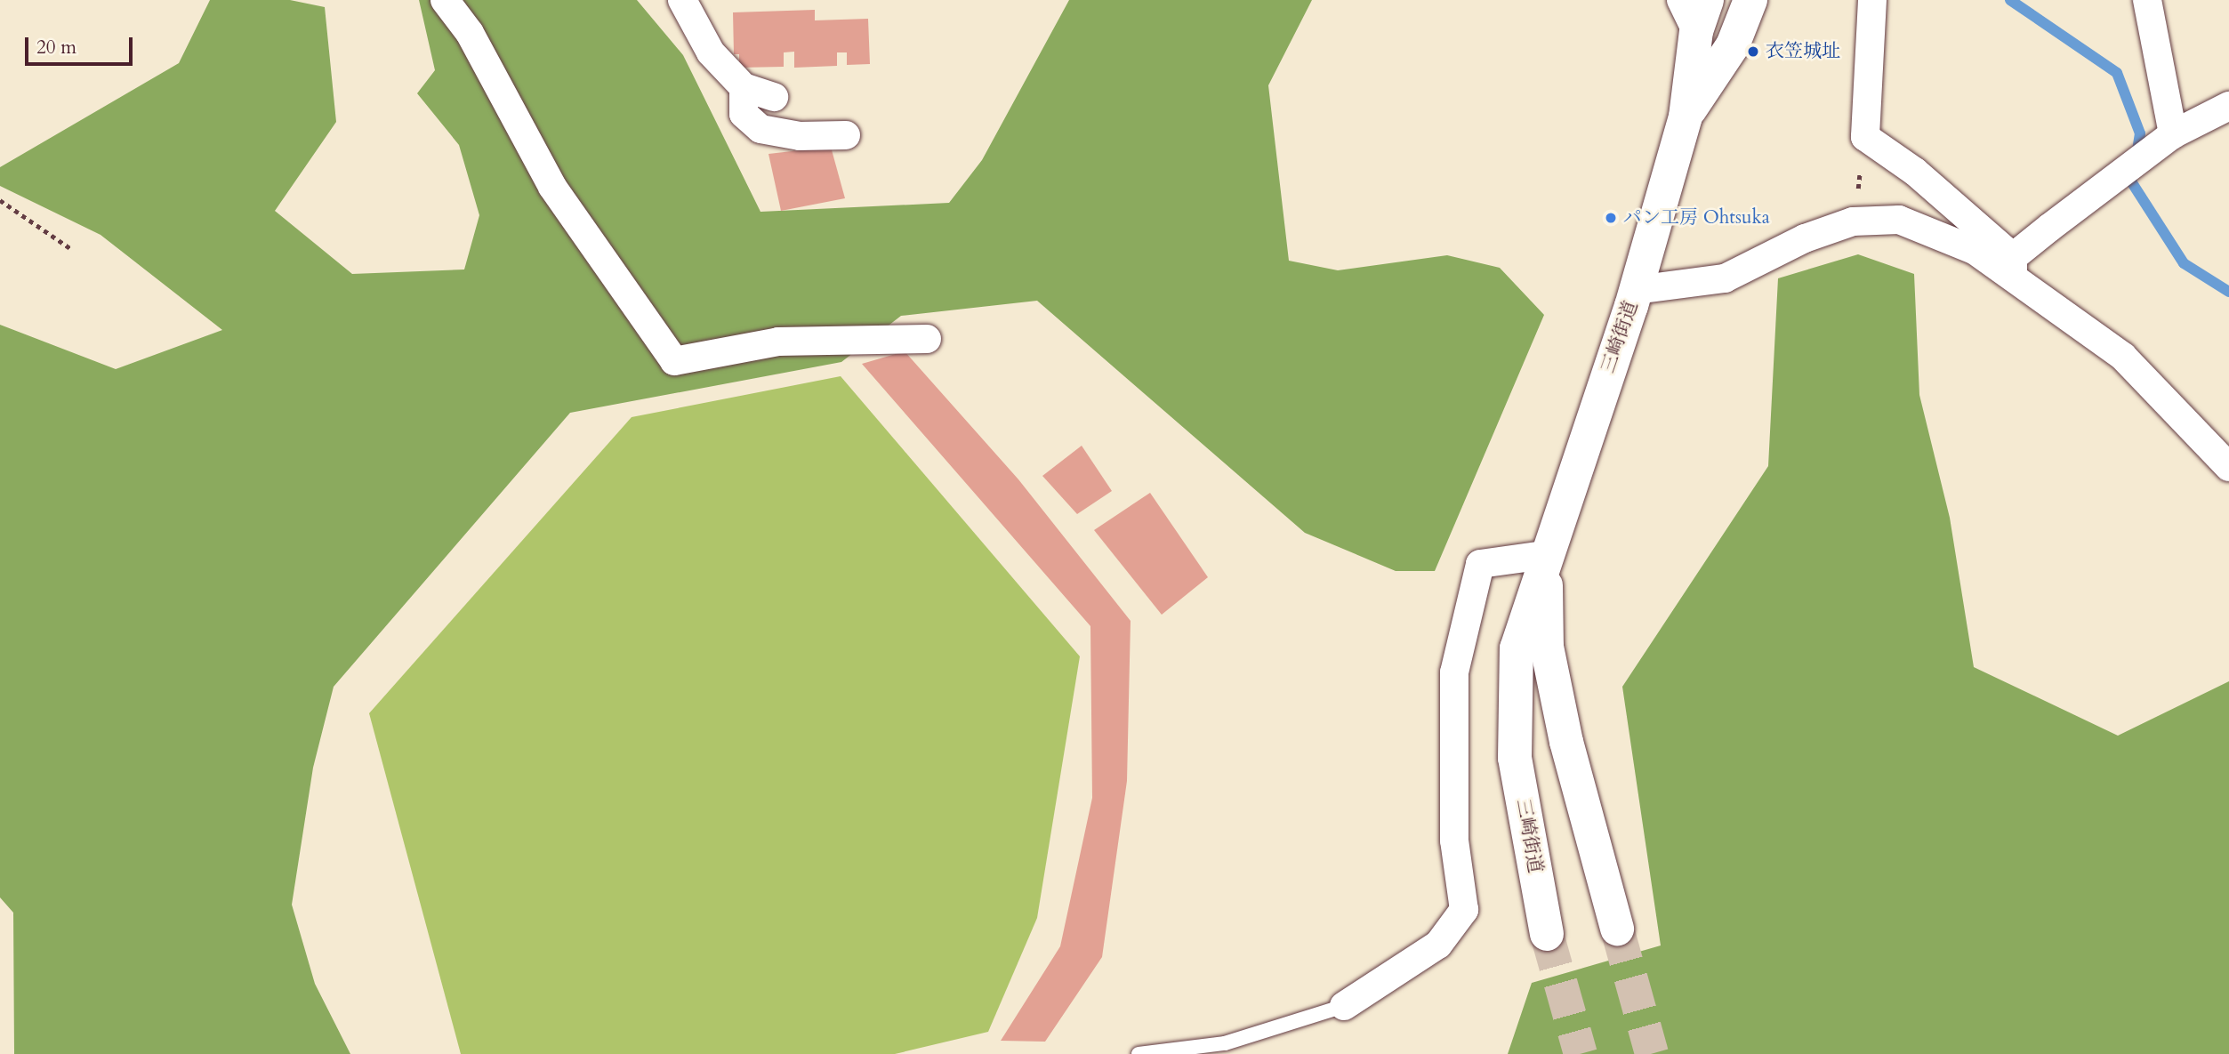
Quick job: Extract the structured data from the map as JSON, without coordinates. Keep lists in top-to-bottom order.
{
  "streets": {
    "main road": ["三崎街道"]
  },
  "places": ["衣笠城址", "パン工房 Ohtsuka"],
  "scale_bar": "20 m"
}
